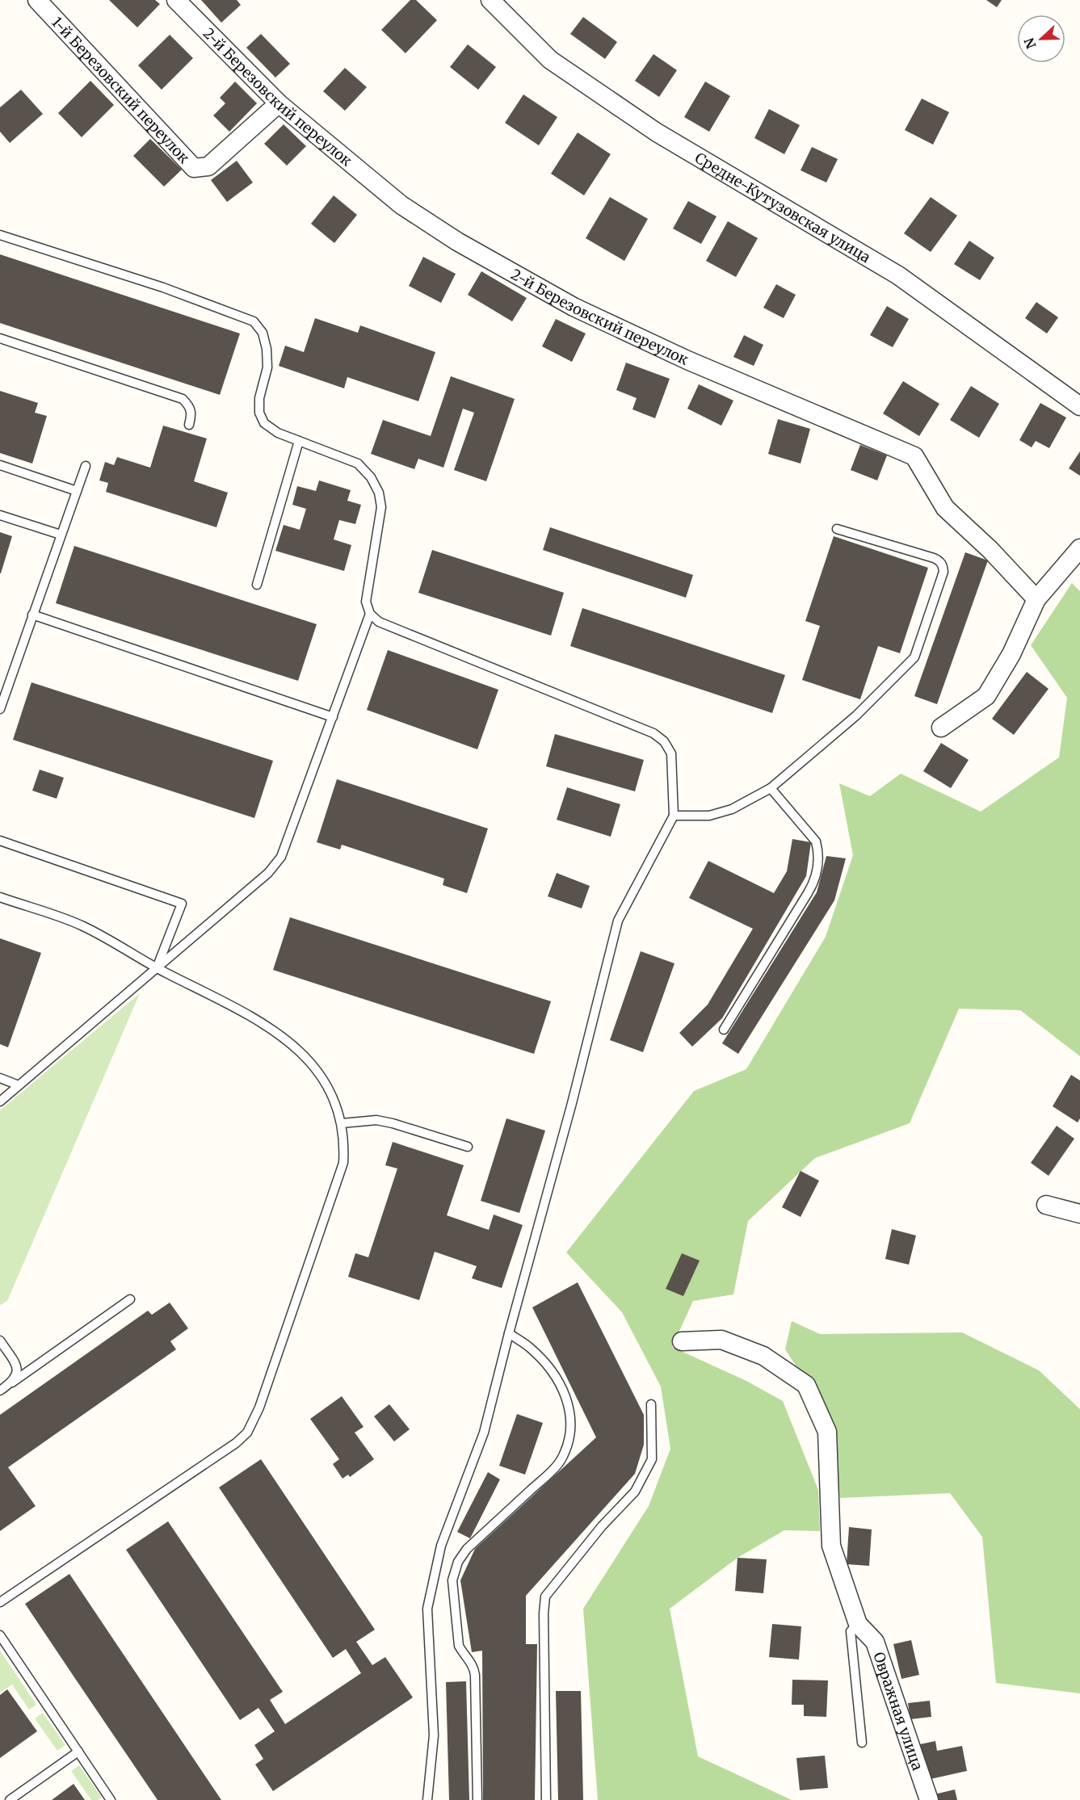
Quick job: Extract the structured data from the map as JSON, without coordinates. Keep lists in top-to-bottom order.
{
  "streets": {
    "street": [
      "1-й Березовский переулок",
      "2-й Березовский переулок",
      "Средне-Кутузовская улица",
      "Овражная улица"
    ]
  },
  "crossings": [
    ["1-й Березовский переулок", "2-й Березовский переулок"]
  ],
  "north": "left"
}
